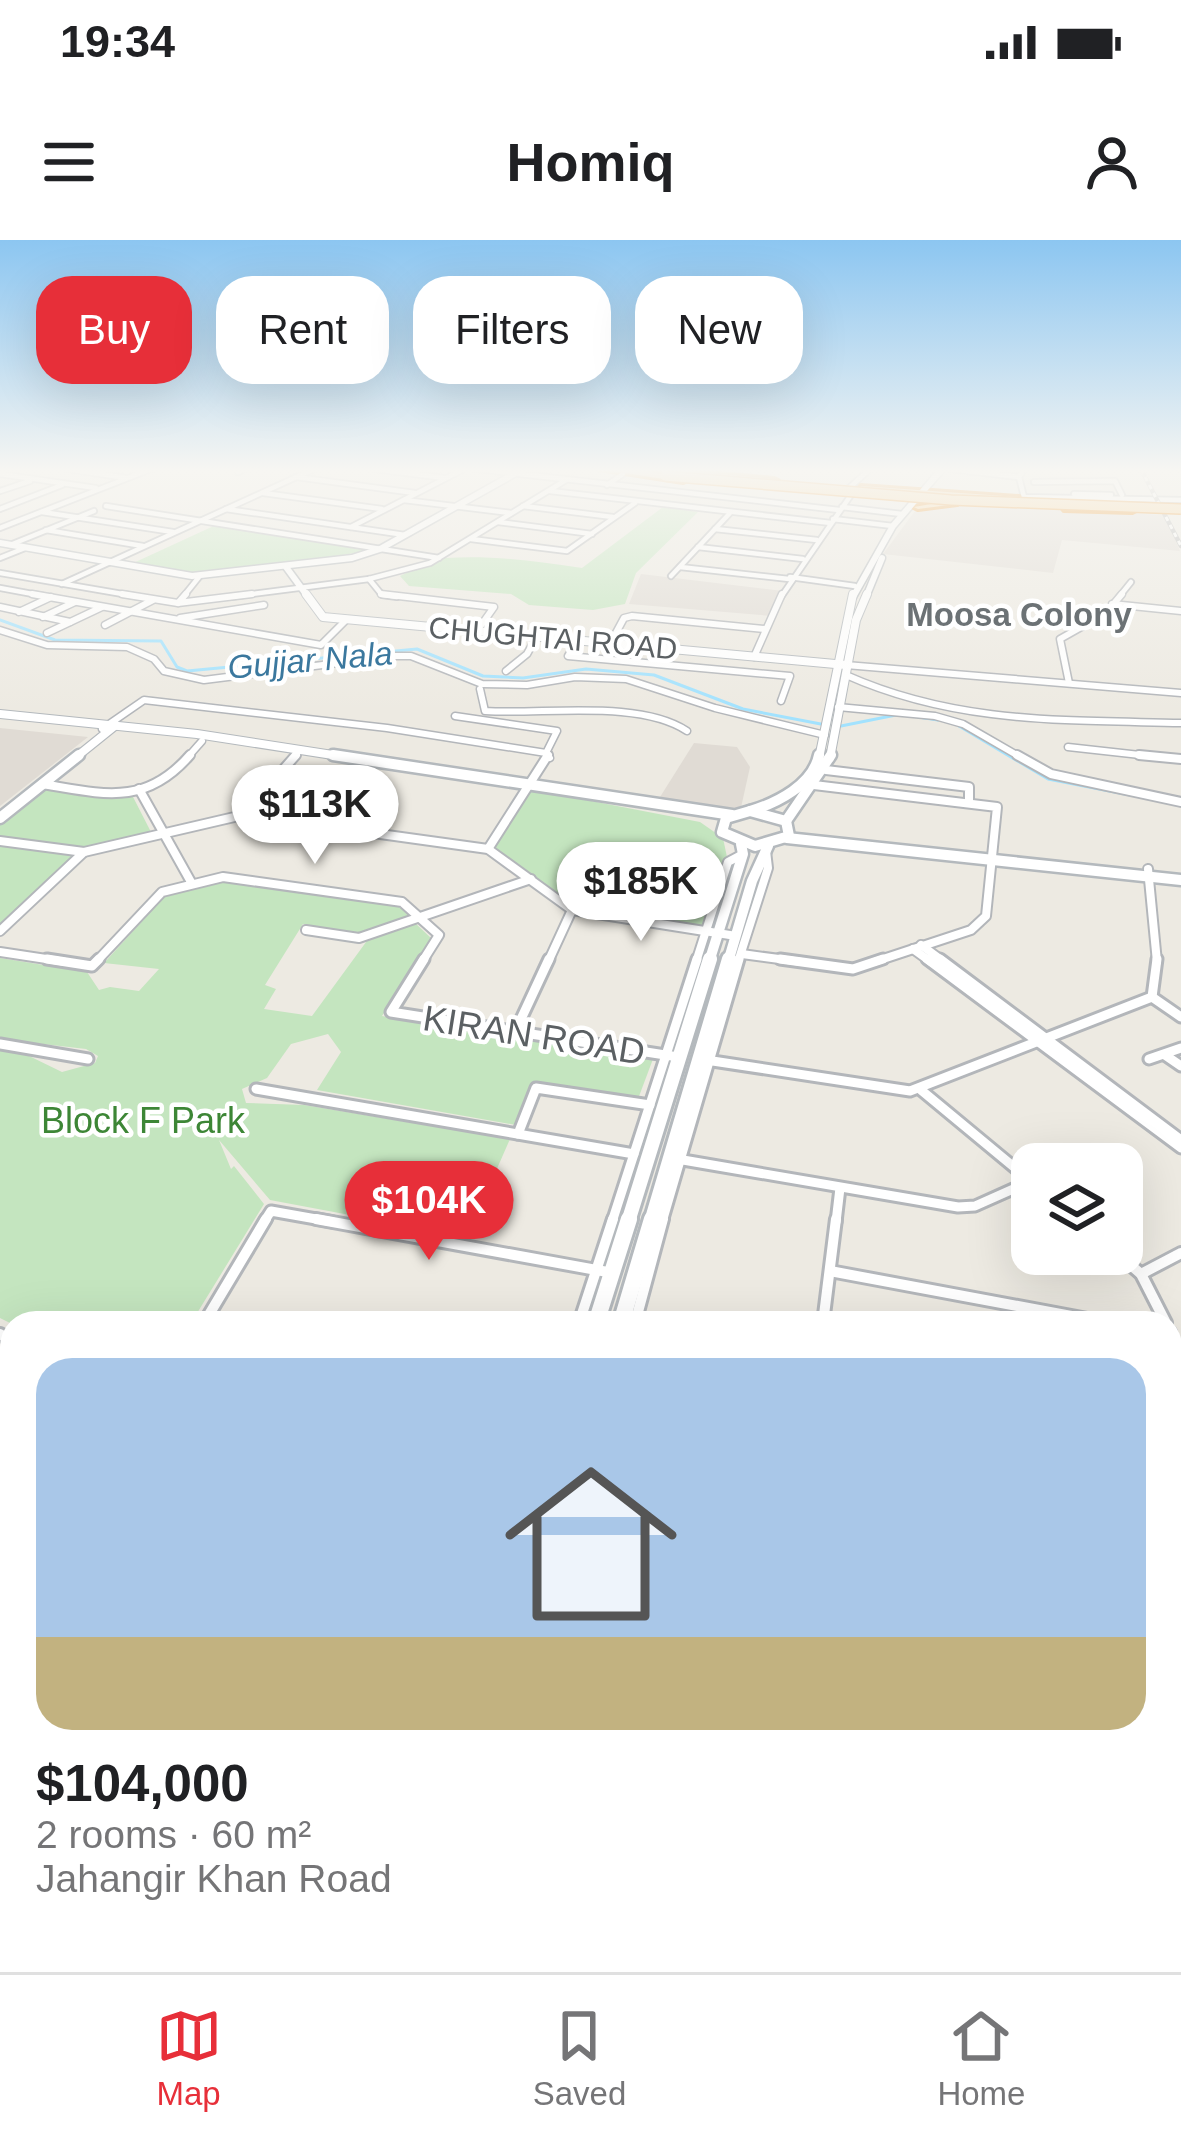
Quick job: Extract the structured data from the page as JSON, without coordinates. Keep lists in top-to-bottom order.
{
  "streets": {
    "main road": ["CHUGHTAI ROAD"],
    "street": ["KIRAN ROAD"]
  },
  "districts": ["Moosa Colony"],
  "water": ["Gujjar Nala"],
  "parks": ["Block F Park"],
  "page": {
    "status": "19:34",
    "header": "Homiq",
    "chip": [
      "Buy",
      "Rent",
      "Filters",
      "New"
    ],
    "price": ["$113K", "$185K", "$104K"],
    "list": [
      {
        "name": "$104,000",
        "note": "2 rooms · 60 m² · Jahangir Khan Road"
      }
    ],
    "tabs": ["Map", "Saved", "Home"]
  }
}
